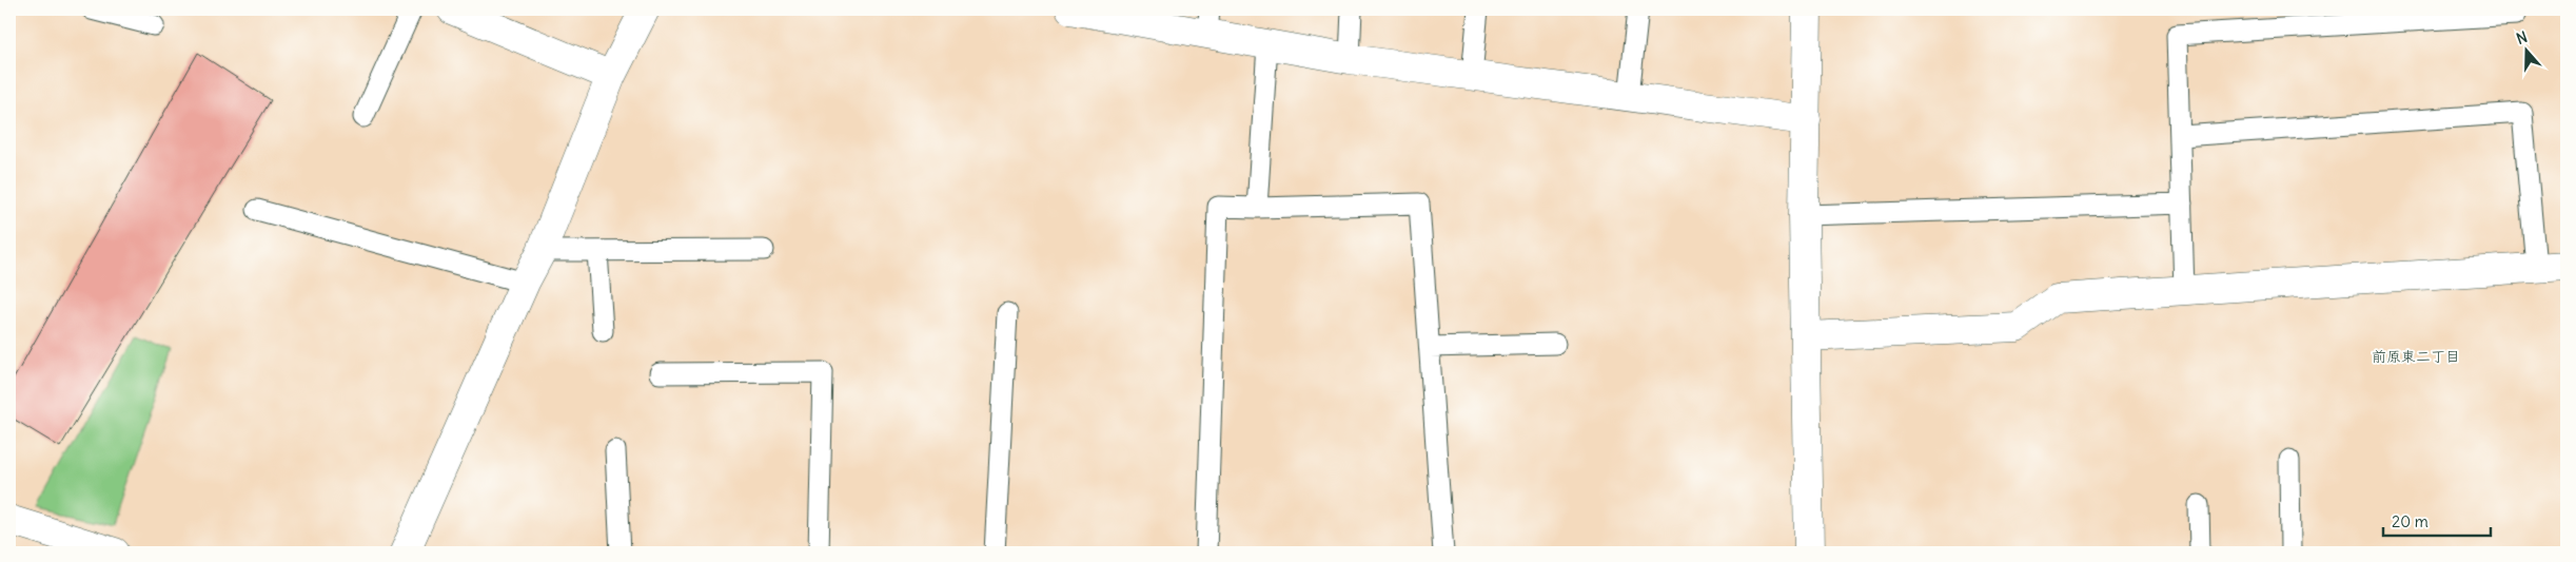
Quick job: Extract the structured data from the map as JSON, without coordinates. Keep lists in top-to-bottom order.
{
  "districts": ["前原東二丁目"],
  "scale_bar": "20 m",
  "north": "top"
}
